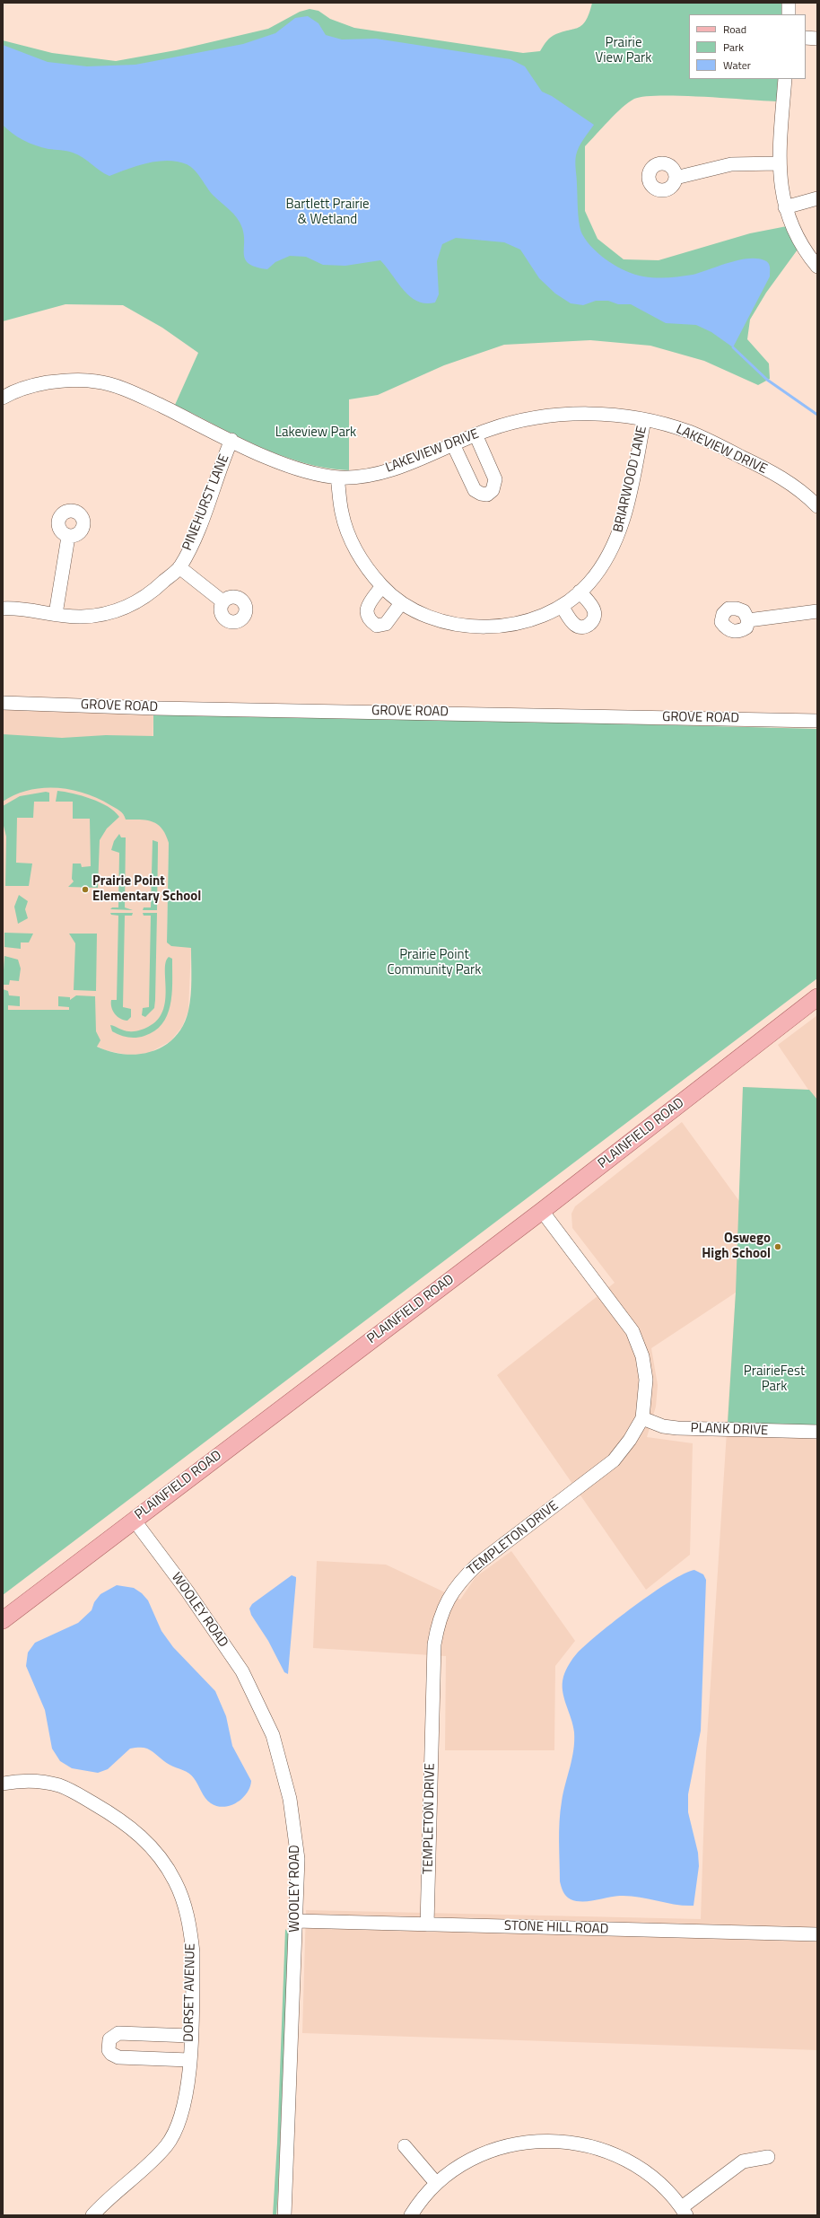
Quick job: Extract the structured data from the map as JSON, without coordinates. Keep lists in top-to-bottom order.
{
  "streets": {
    "main road": ["PLAINFIELD ROAD"],
    "street": [
      "LAKEVIEW DRIVE",
      "BRIARWOOD LANE",
      "PINEHURST LANE",
      "GROVE ROAD",
      "PLANK DRIVE",
      "TEMPLETON DRIVE",
      "WOOLEY ROAD",
      "STONE HILL ROAD",
      "DORSET AVENUE"
    ]
  },
  "crossings": [
    ["LAKEVIEW DRIVE", "BRIARWOOD LANE"],
    ["LAKEVIEW DRIVE", "PINEHURST LANE"],
    ["PLAINFIELD ROAD", "TEMPLETON DRIVE"],
    ["PLAINFIELD ROAD", "WOOLEY ROAD"],
    ["PLANK DRIVE", "TEMPLETON DRIVE"],
    ["TEMPLETON DRIVE", "STONE HILL ROAD"],
    ["WOOLEY ROAD", "STONE HILL ROAD"]
  ],
  "parks": [
    "Prairie View Park",
    "Bartlett Prairie & Wetland",
    "Lakeview Park",
    "Prairie Point Community Park",
    "PrairieFest Park"
  ],
  "places": ["Prairie Point Elementary School", "Oswego High School"],
  "legend": ["Road", "Park", "Water"]
}
